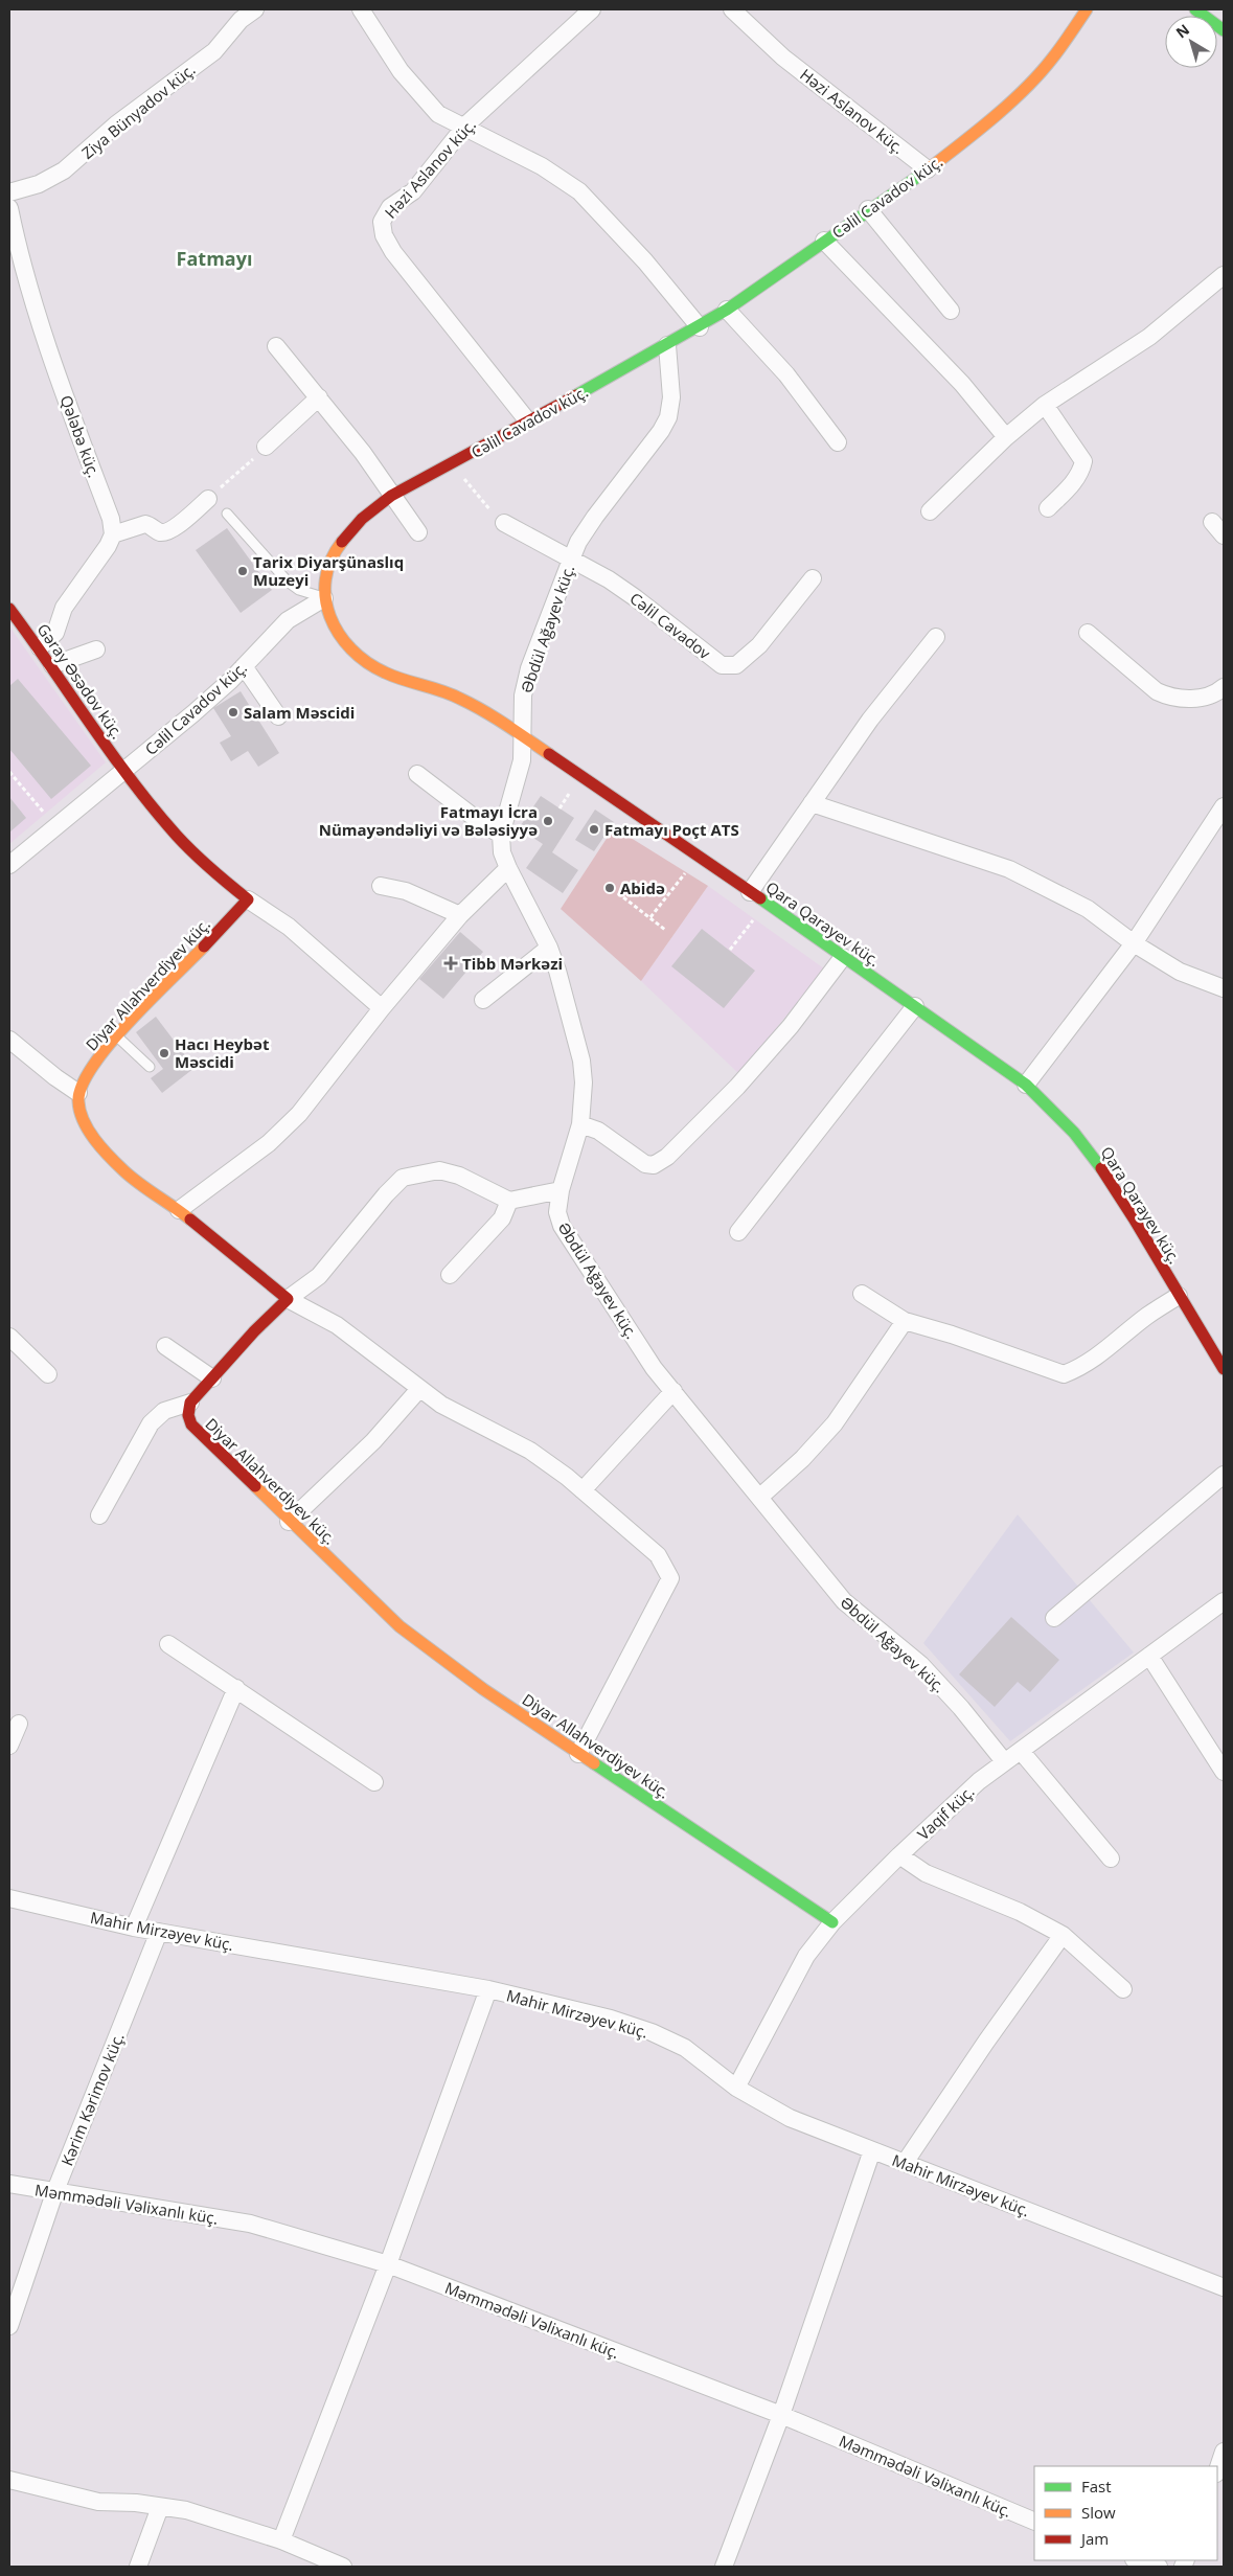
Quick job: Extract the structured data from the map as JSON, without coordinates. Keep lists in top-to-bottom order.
{
  "streets": {
    "street": [
      "Ziya Bünyadov küç.",
      "Həzi Aslanov küç.",
      "Cəlil Cavadov küç.",
      "Qələbə küç.",
      "Cəlil Cavadov",
      "Əbdül Ağayev küç.",
      "Gəray Əsədov küç.",
      "Qara Qarayev küç.",
      "Diyar Allahverdiyev küç.",
      "Vaqif küç.",
      "Mahir Mirzəyev küç.",
      "Kərim Kərimov küç.",
      "Məmmədəli Vəlixanlı küç."
    ]
  },
  "crossings": [
    ["Həzi Aslanov küç.", "Cəlil Cavadov küç."],
    ["Cəlil Cavadov küç.", "Əbdül Ağayev küç."],
    ["Cəlil Cavadov küç.", "Gəray Əsədov küç."],
    ["Cəlil Cavadov küç.", "Qara Qarayev küç."],
    ["Cəlil Cavadov", "Əbdül Ağayev küç."],
    ["Əbdül Ağayev küç.", "Qara Qarayev küç."],
    ["Əbdül Ağayev küç.", "Vaqif küç."],
    ["Diyar Allahverdiyev küç.", "Vaqif küç."],
    ["Vaqif küç.", "Mahir Mirzəyev küç."],
    ["Mahir Mirzəyev küç.", "Kərim Kərimov küç."],
    ["Kərim Kərimov küç.", "Məmmədəli Vəlixanlı küç."]
  ],
  "districts": ["Fatmayı"],
  "places": {
    "other": [
      "Tarix Diyarşünaslıq Muzeyi",
      "Salam Məscidi",
      "Fatmayı İcra Nümayəndəliyi və Bələsiyyə",
      "Fatmayı Poçt ATS",
      "Abidə",
      "Hacı Heybət Məscidi"
    ],
    "health": ["Tibb Mərkəzi"]
  },
  "legend": ["Fast", "Slow", "Jam"],
  "north": "top left"
}
